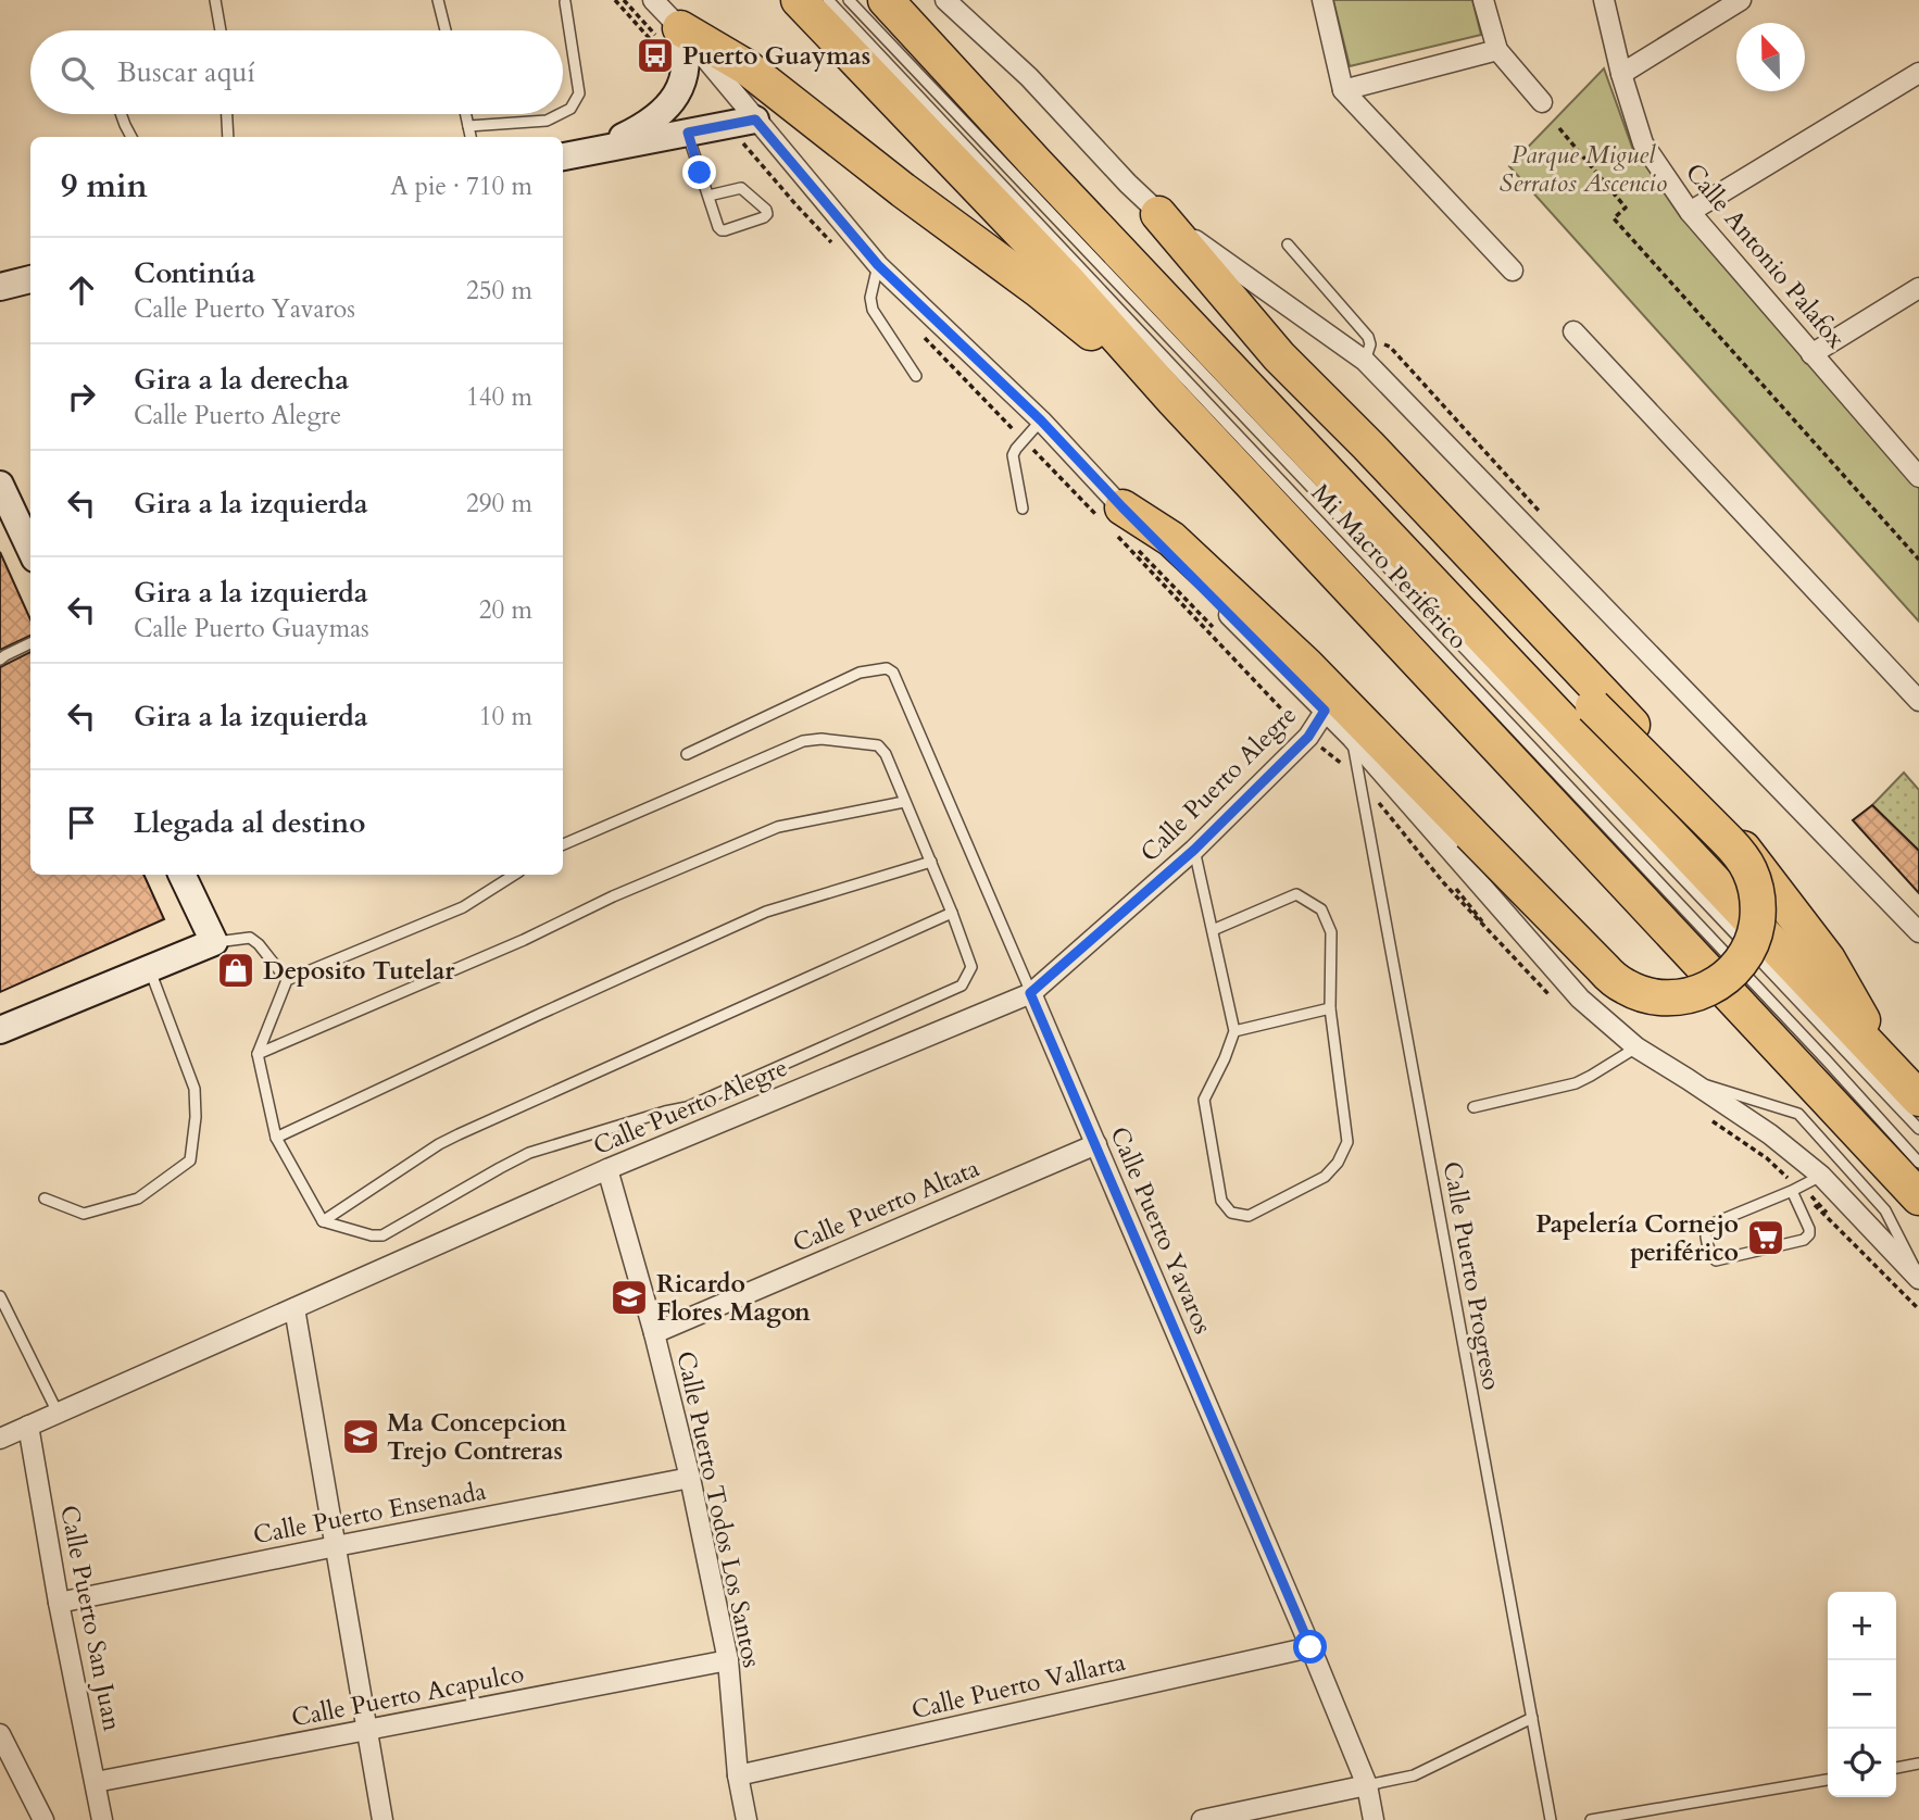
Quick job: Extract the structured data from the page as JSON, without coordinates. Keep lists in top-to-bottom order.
{
  "streets": {
    "street": [
      "Calle Antonio Palafox",
      "Calle Puerto Alegre",
      "Calle Puerto Altata",
      "Calle Puerto Yavaros",
      "Calle Puerto Todos Los Santos",
      "Calle Puerto Ensenada",
      "Calle Puerto San Juan",
      "Calle Puerto Vallarta",
      "Calle Puerto Acapulco"
    ],
    "lane": ["Mi Macro Periférico", "Calle Puerto Progreso"]
  },
  "crossings": [
    ["Calle Puerto Alegre", "Calle Puerto Yavaros"],
    ["Calle Puerto Alegre", "Calle Puerto Todos Los Santos"],
    ["Calle Puerto Alegre", "Calle Puerto San Juan"],
    ["Calle Puerto Altata", "Calle Puerto Yavaros"],
    ["Calle Puerto Altata", "Calle Puerto Todos Los Santos"],
    ["Calle Puerto Yavaros", "Calle Puerto Vallarta"],
    ["Calle Puerto Todos Los Santos", "Calle Puerto Ensenada"],
    ["Calle Puerto Todos Los Santos", "Calle Puerto Vallarta"],
    ["Calle Puerto Todos Los Santos", "Calle Puerto Acapulco"],
    ["Calle Puerto Ensenada", "Calle Puerto San Juan"],
    ["Calle Puerto San Juan", "Calle Puerto Acapulco"]
  ],
  "parks": ["Parque Miguel Serratos Ascencio"],
  "places": {
    "bus stop": ["Puerto Guaymas"],
    "shop": ["Deposito Tutelar"],
    "supermarket": ["Papelería Cornejo periférico"],
    "school or university": ["Ricardo Flores Magon", "Ma Concepcion Trejo Contreras"]
  },
  "north": "top",
  "page": {
    "search": "Buscar aquí",
    "heading": ["9 min", "A pie · 710 m"],
    "list": [
      ["Continúa", "Calle Puerto Yavaros", "250 m"],
      ["Gira a la derecha", "Calle Puerto Alegre", "140 m"],
      ["Gira a la izquierda", "290 m"],
      ["Gira a la izquierda", "Calle Puerto Guaymas", "20 m"],
      ["Gira a la izquierda", "10 m"],
      "Llegada al destino"
    ],
    "map_buttons": ["+", "−"]
  }
}
